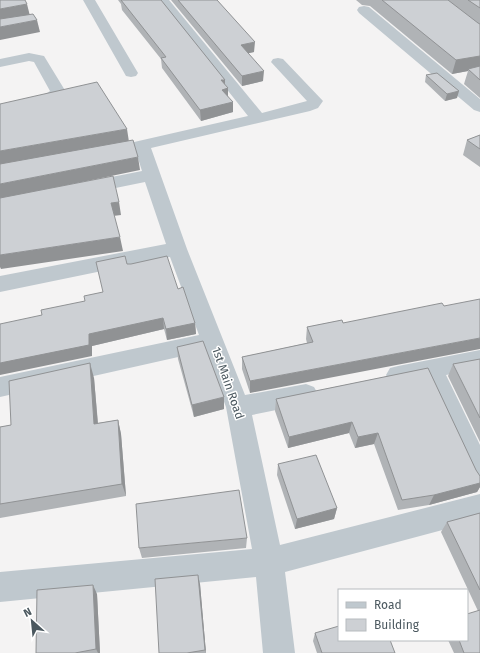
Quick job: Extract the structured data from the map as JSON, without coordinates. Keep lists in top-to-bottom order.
{
  "streets": {
    "street": ["1st Main Road"]
  },
  "legend": ["Road", "Building"],
  "north": "top left"
}
